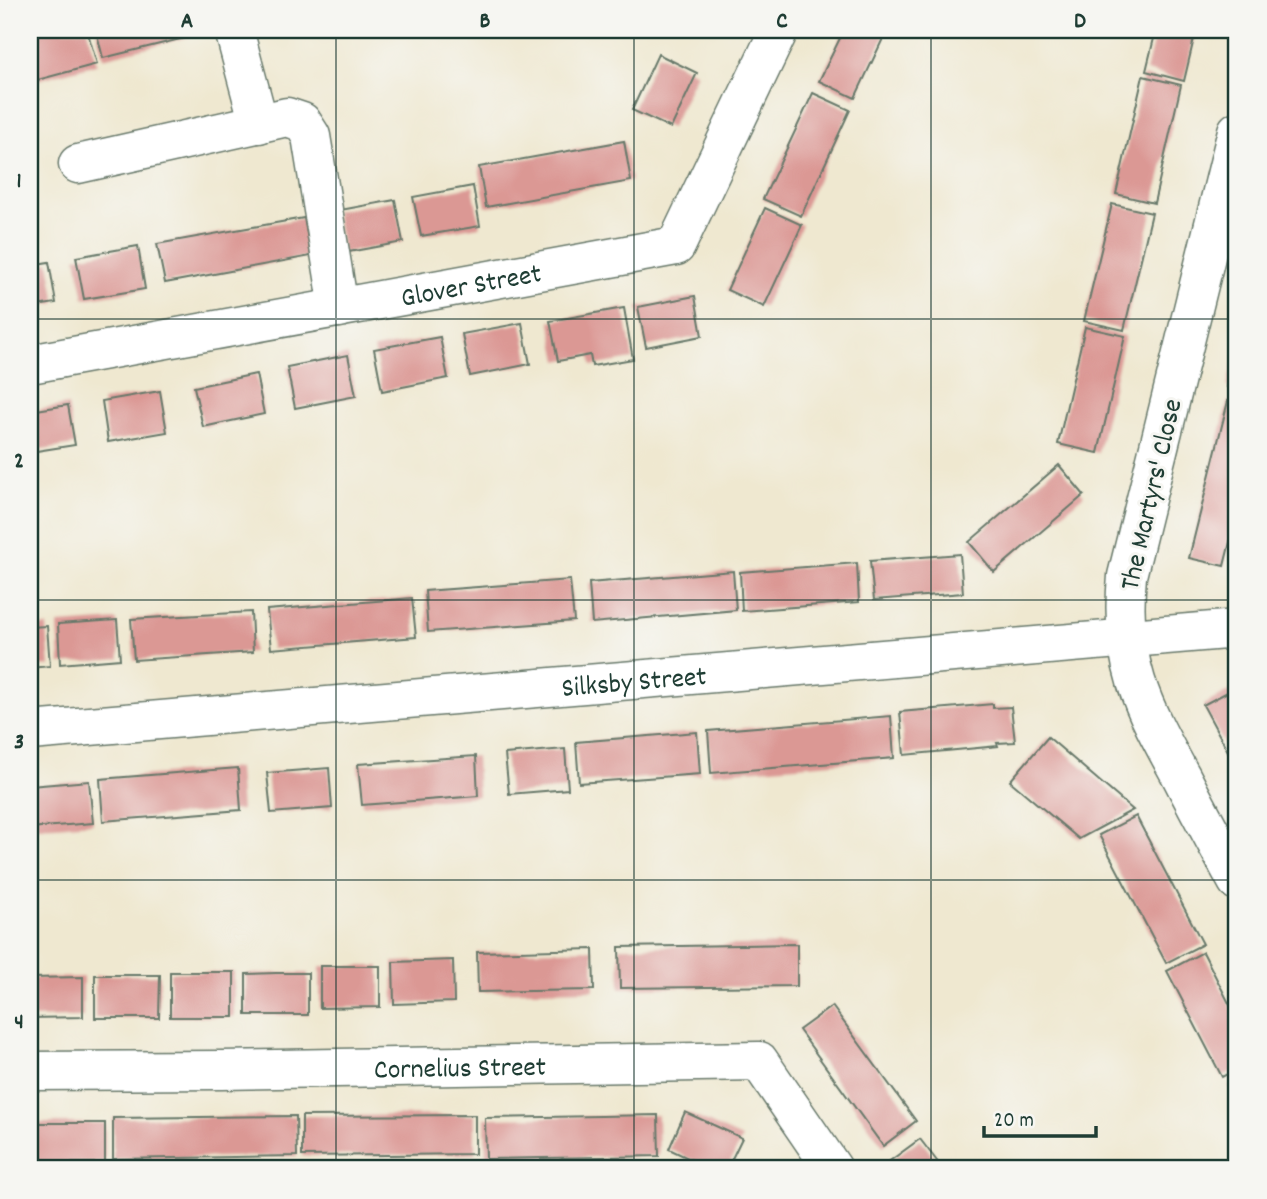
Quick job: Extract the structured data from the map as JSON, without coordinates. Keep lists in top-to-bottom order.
{
  "streets": {
    "street": [
      "Glover Street",
      "The Martyrs' Close",
      "Silksby Street",
      "Cornelius Street"
    ]
  },
  "crossings": [
    ["The Martyrs' Close", "Silksby Street"]
  ],
  "scale_bar": "20 m",
  "grid": {
    "columns": [
      "A",
      "B",
      "C",
      "D"
    ],
    "rows": [
      "1",
      "2",
      "3",
      "4"
    ]
  }
}
